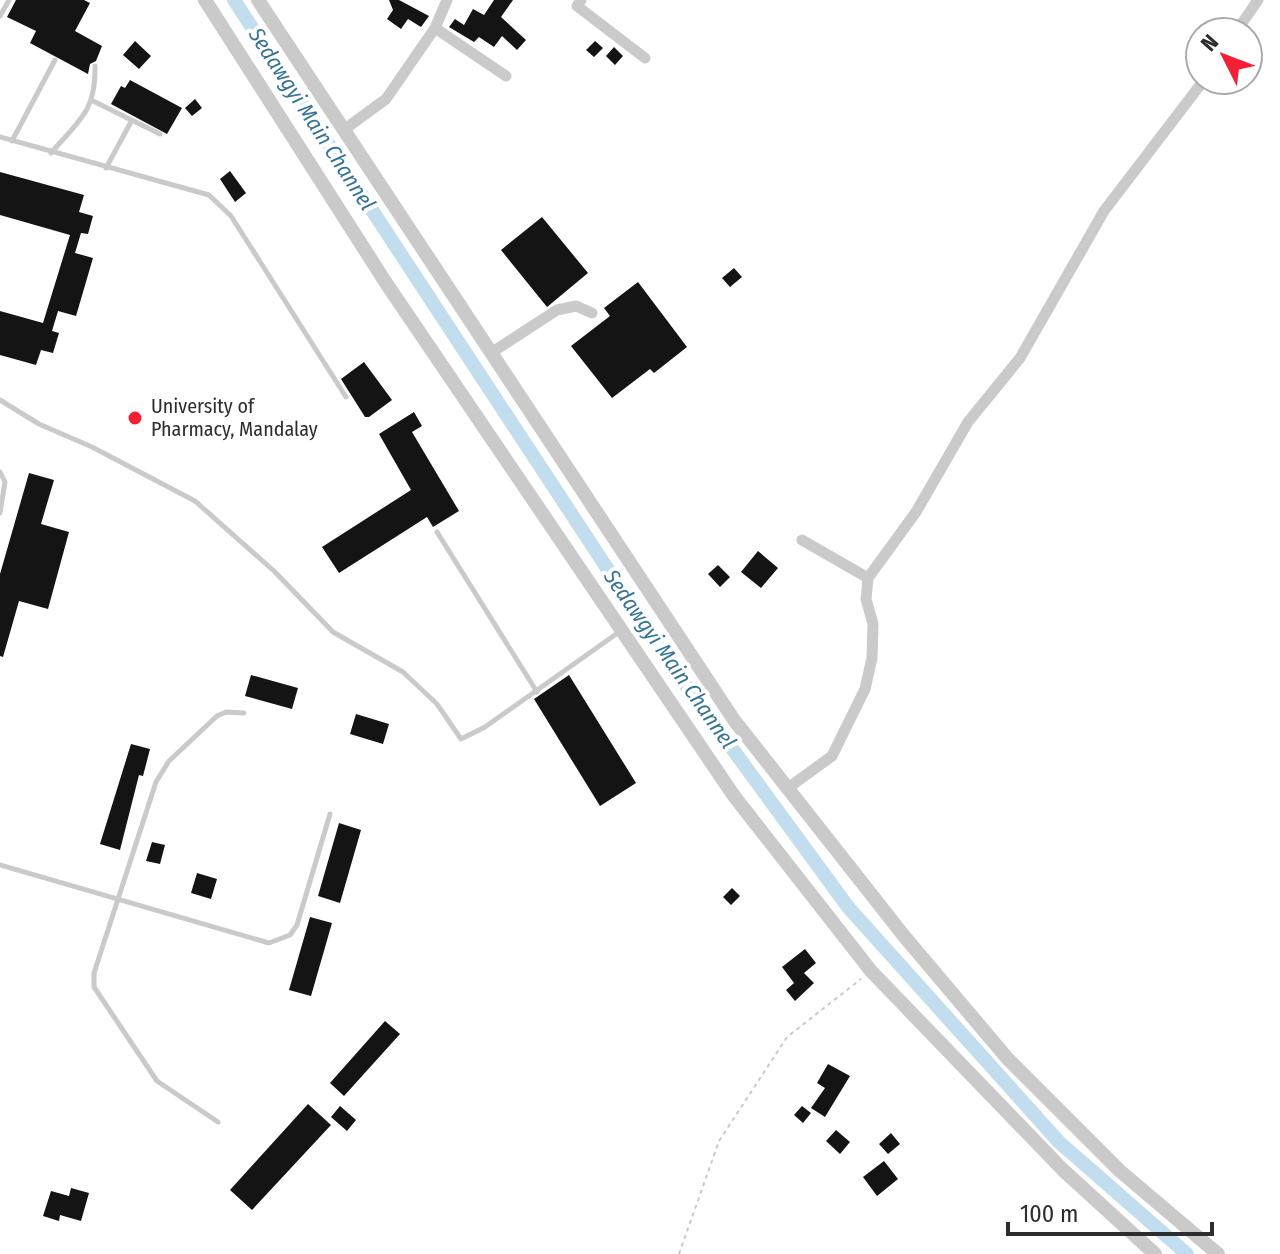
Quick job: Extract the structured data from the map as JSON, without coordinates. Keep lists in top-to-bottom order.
{
  "water": ["Sedawgyi Main Channel"],
  "places": ["University of Pharmacy, Mandalay"],
  "scale_bar": "100 m",
  "north": "top left"
}
